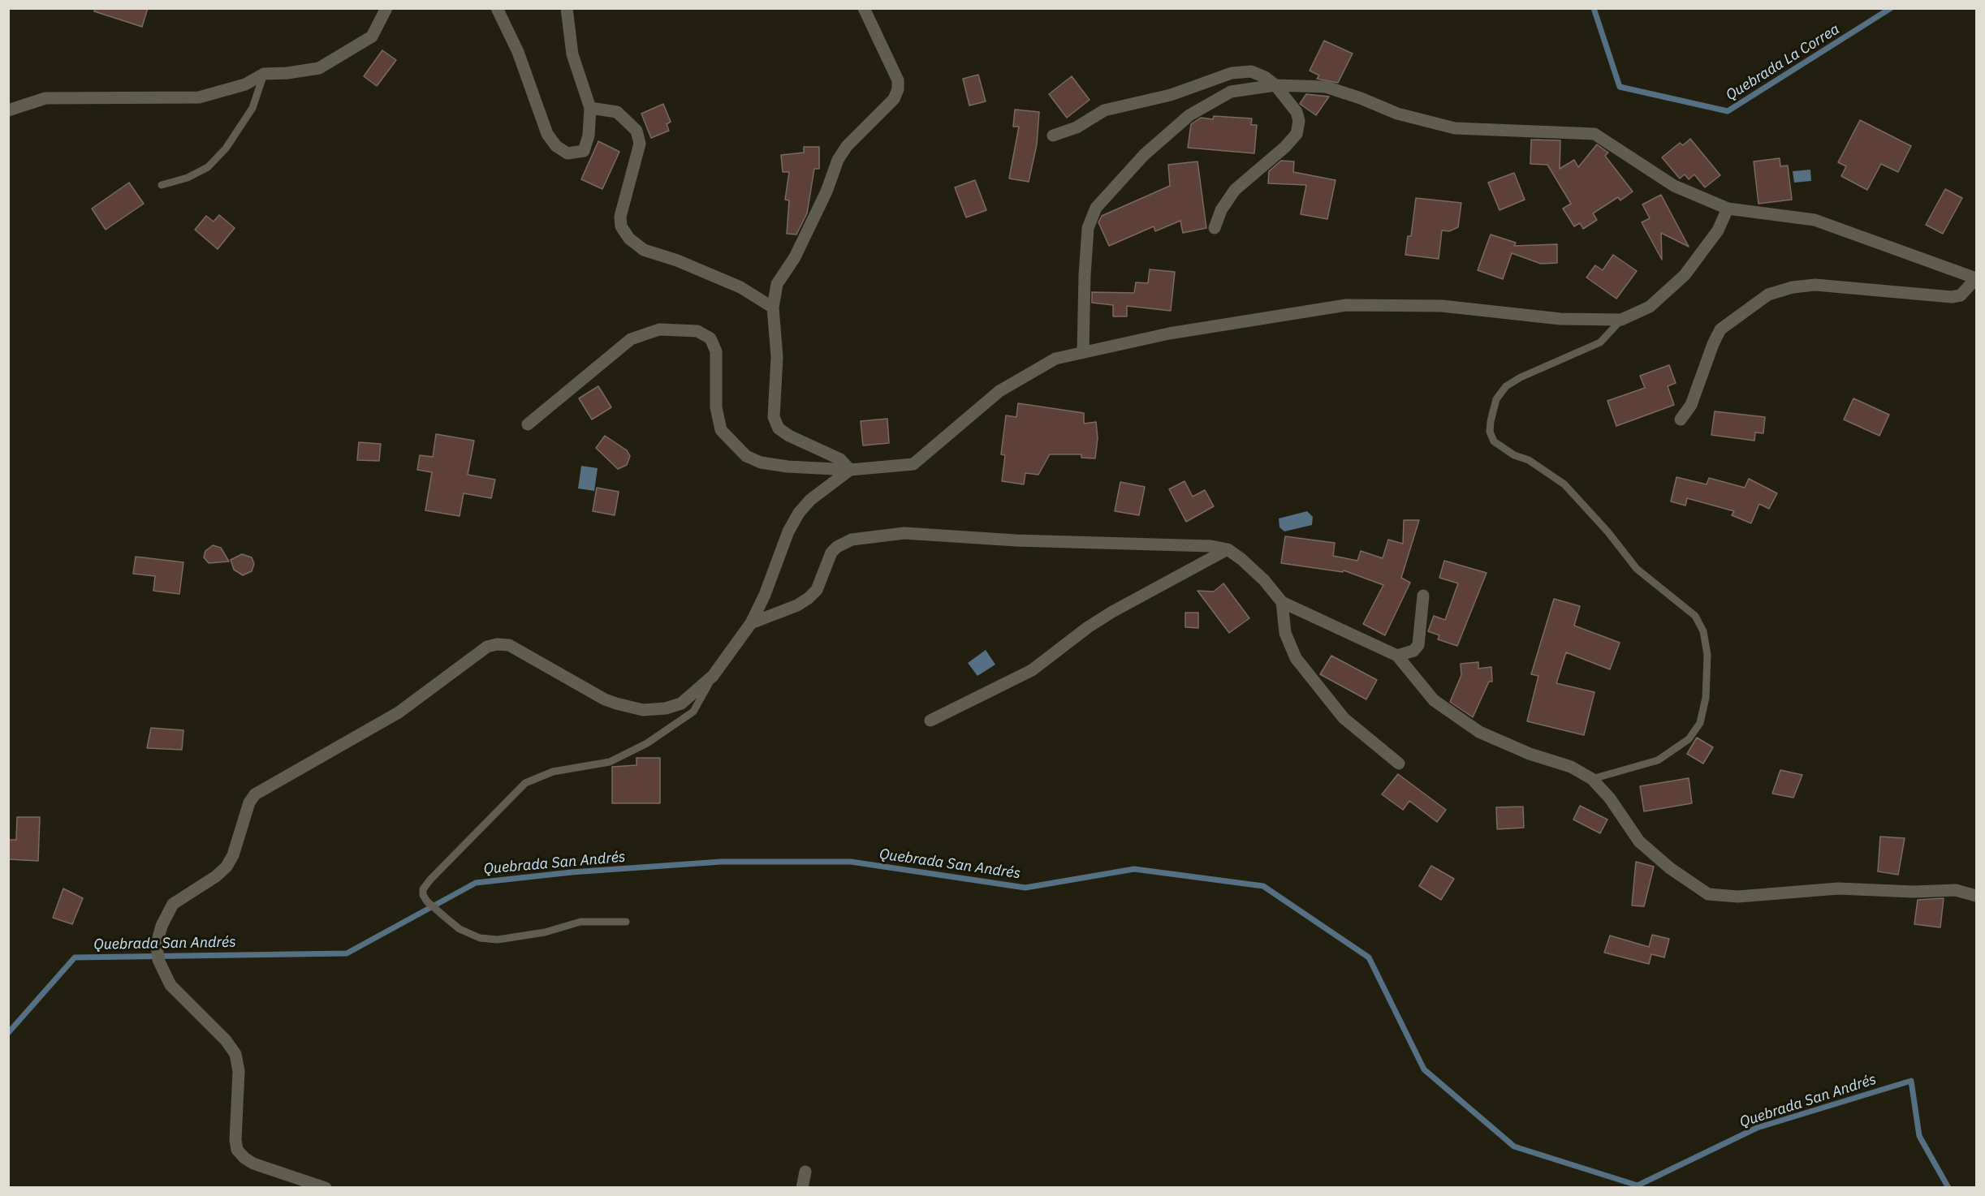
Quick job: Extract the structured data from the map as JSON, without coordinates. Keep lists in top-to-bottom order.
{
  "water": ["Quebrada La Correa", "Quebrada San Andrés"]
}
